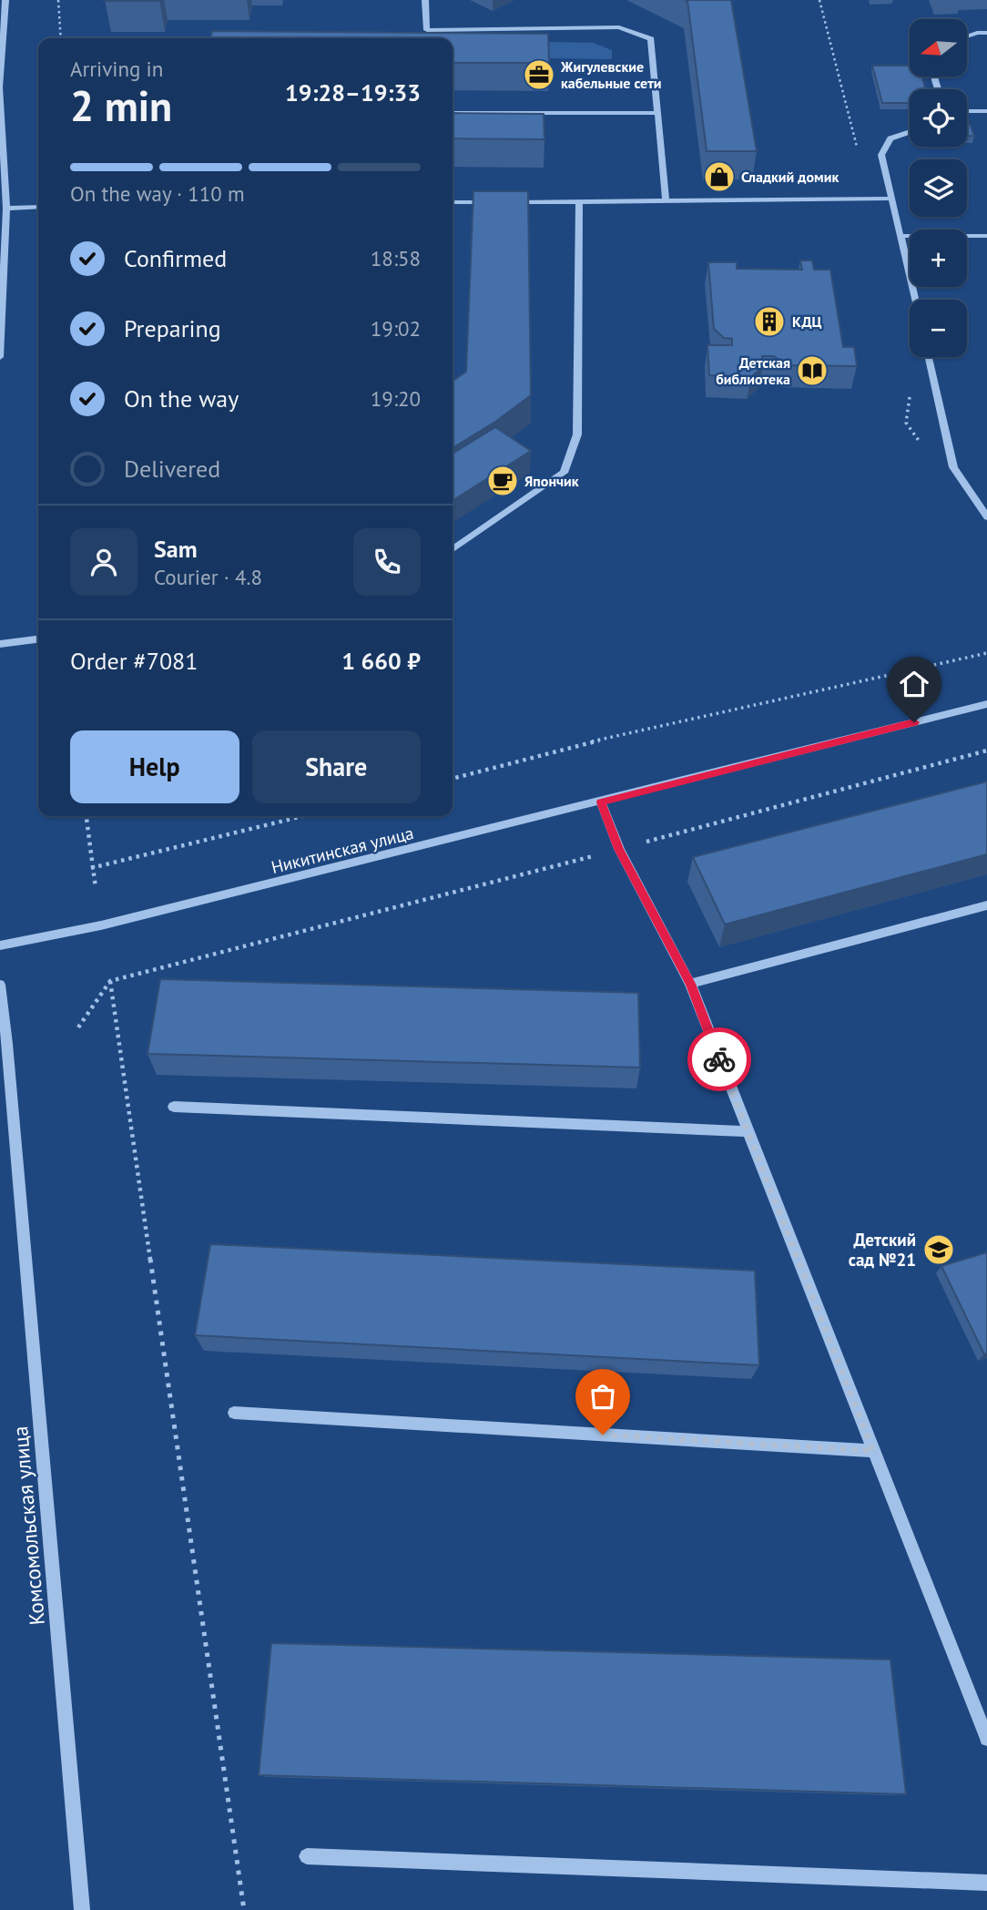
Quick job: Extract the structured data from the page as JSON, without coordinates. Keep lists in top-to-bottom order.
{
  "streets": {
    "street": ["Никитинская улица", "Комсомольская улица"]
  },
  "places": {
    "office": ["Жигулевские кабельные сети"],
    "shop": ["Сладкий домик"],
    "building": ["КДЦ"],
    "library": ["Детская библиотека"],
    "cafe": ["Япончик"],
    "school or university": ["Детский сад №21"]
  },
  "north": "left",
  "page": {
    "map_buttons": ["+", "−"],
    "heading": ["2 min", "Arriving in", "19:28–19:33"],
    "panel": [
      "Sam",
      "Courier · 4.8",
      "Order #7081",
      "1 660 ₽"
    ],
    "bar": "On the way · 110 m",
    "list": [
      ["Confirmed", "18:58"],
      ["Preparing", "19:02"],
      ["On the way", "19:20"],
      "Delivered"
    ],
    "buttons": ["Help", "Share"]
  }
}
